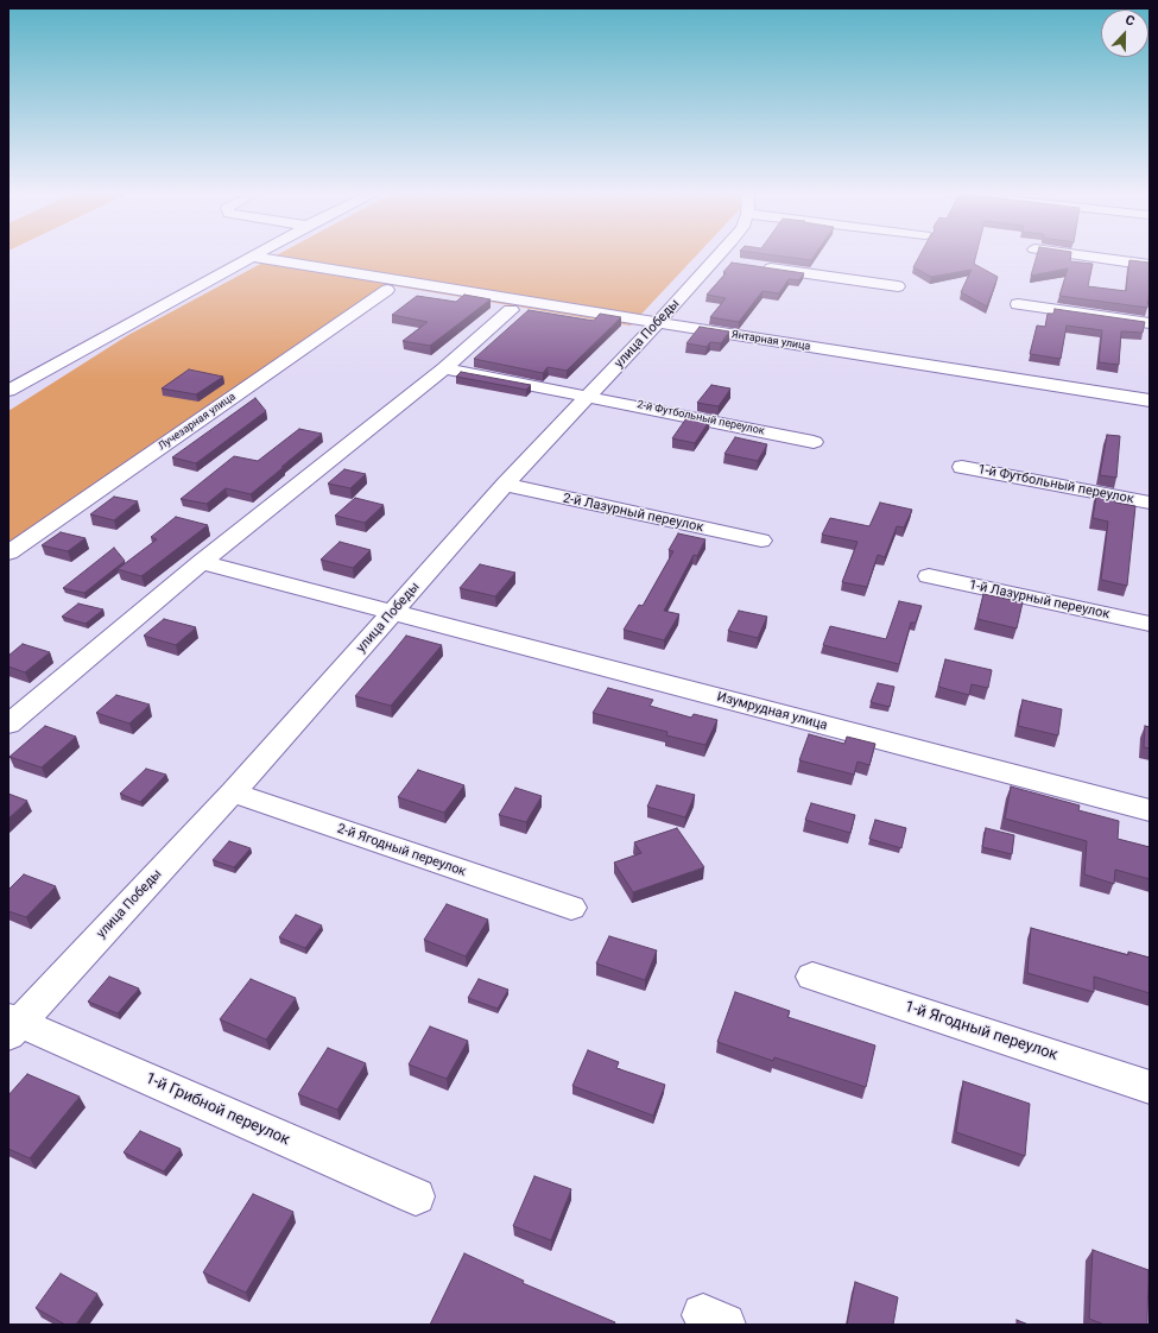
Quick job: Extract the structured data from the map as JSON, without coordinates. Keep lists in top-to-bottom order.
{
  "streets": {
    "street": [
      "улица Победы",
      "Янтарная улица",
      "2-й Футбольный переулок",
      "Лучезарная улица",
      "1-й Футбольный переулок",
      "2-й Лазурный переулок",
      "1-й Лазурный переулок",
      "Изумрудная улица",
      "2-й Ягодный переулок",
      "1-й Ягодный переулок",
      "1-й Грибной переулок"
    ]
  },
  "crossings": [
    ["улица Победы", "Янтарная улица"],
    ["улица Победы", "2-й Футбольный переулок"],
    ["улица Победы", "2-й Лазурный переулок"],
    ["улица Победы", "Изумрудная улица"],
    ["улица Победы", "2-й Ягодный переулок"],
    ["улица Победы", "1-й Грибной переулок"]
  ],
  "north": "top"
}
